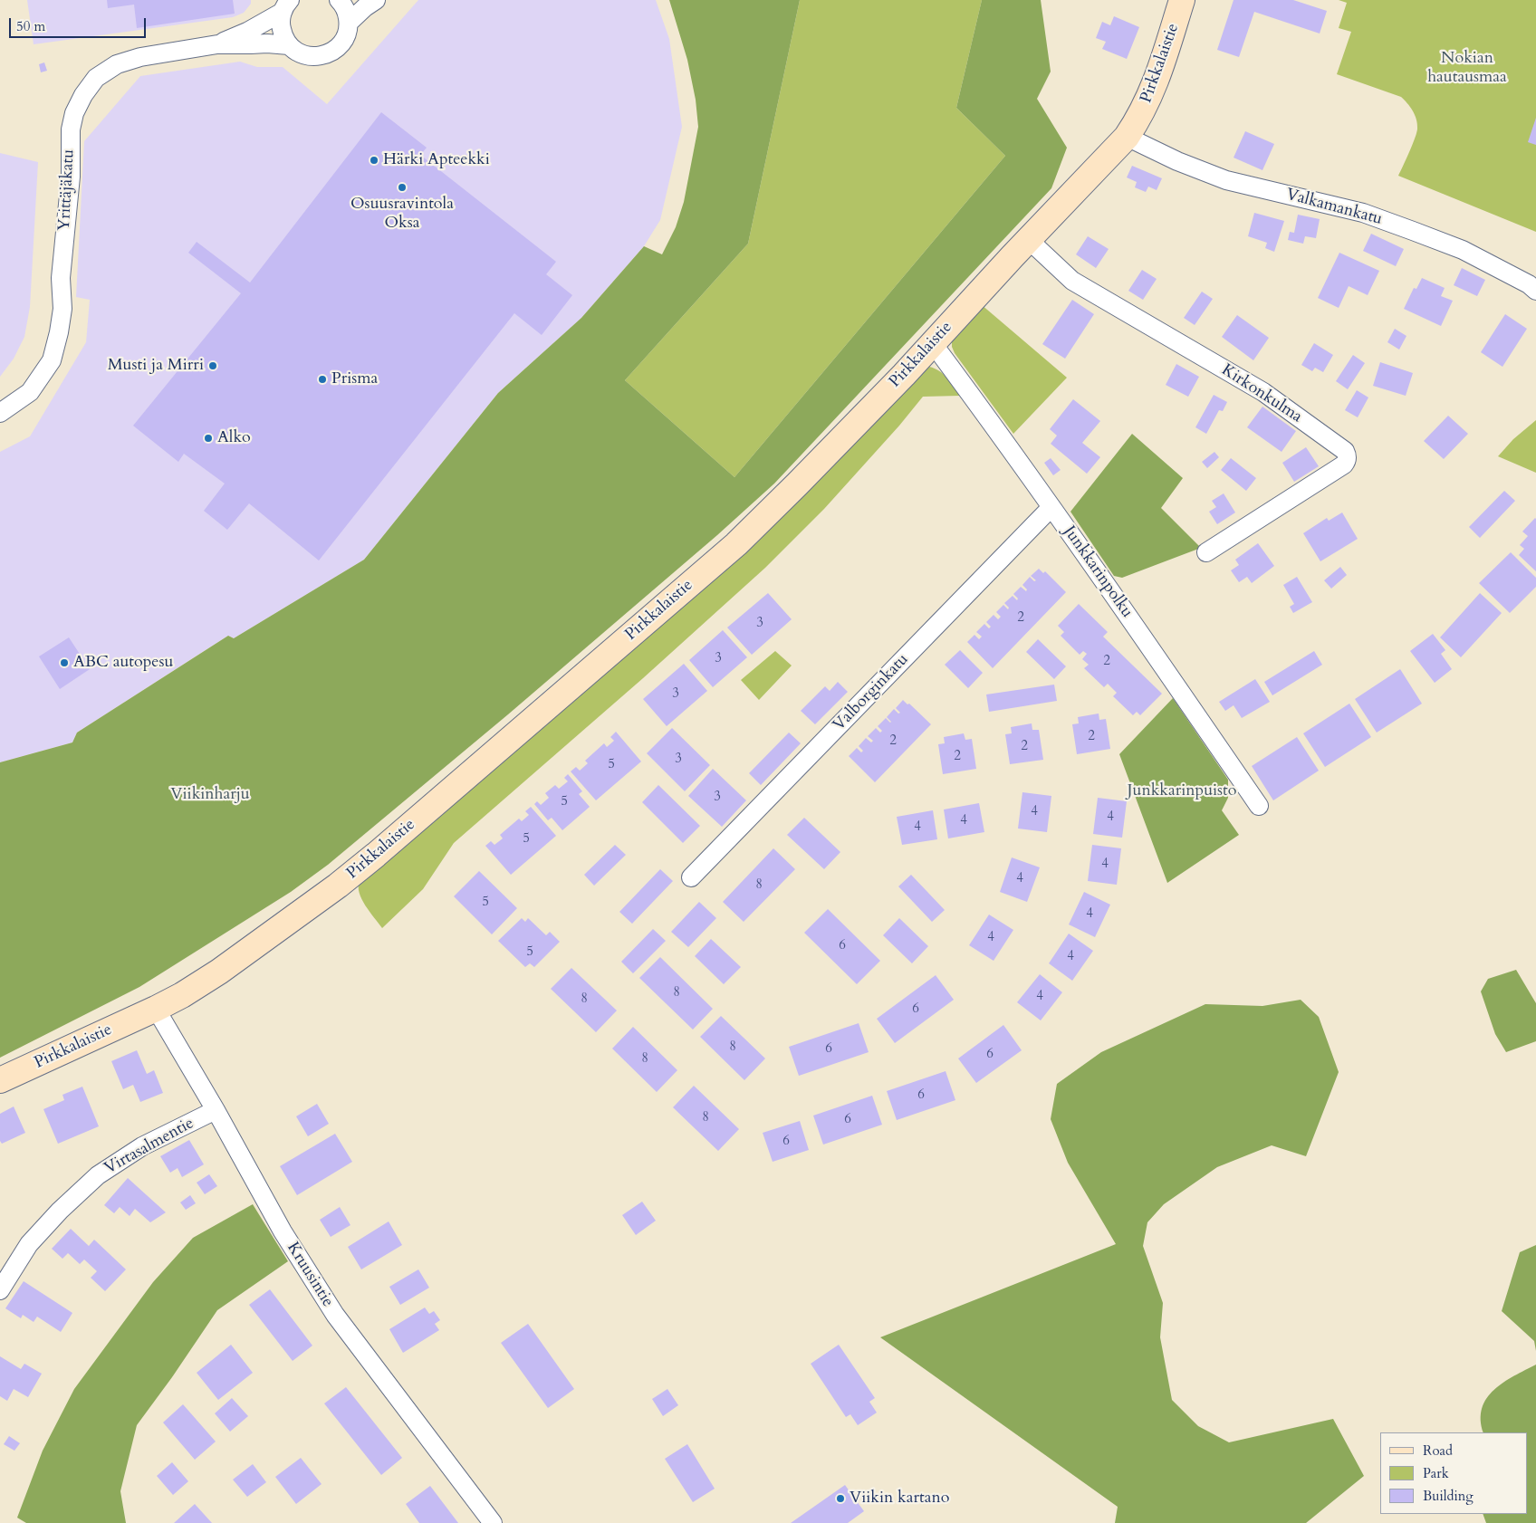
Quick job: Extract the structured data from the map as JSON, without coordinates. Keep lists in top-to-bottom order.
{
  "streets": {
    "street": [
      "Pirkkalaistie",
      "Yrittäjäkatu",
      "Valkamankatu",
      "Kirkonkulma",
      "Junkkarinpolku",
      "Valborginkatu",
      "Virtasalmentie",
      "Kruusintie"
    ]
  },
  "crossings": [
    ["Pirkkalaistie", "Valkamankatu"],
    ["Pirkkalaistie", "Kirkonkulma"],
    ["Pirkkalaistie", "Junkkarinpolku"],
    ["Pirkkalaistie", "Kruusintie"],
    ["Junkkarinpolku", "Valborginkatu"],
    ["Virtasalmentie", "Kruusintie"]
  ],
  "parks": ["Nokian hautausmaa", "Junkkarinpuisto", "Viikinharju"],
  "places": [
    "Härki Apteekki",
    "Osuusravintola Oksa",
    "Musti ja Mirri",
    "Prisma",
    "Alko",
    "ABC autopesu",
    "Viikin kartano"
  ],
  "house_numbers": [
    "2",
    "3",
    "3",
    "2",
    "3",
    "2",
    "2",
    "2",
    "2",
    "3",
    "5",
    "3",
    "5",
    "4",
    "4",
    "4",
    "4",
    "5",
    "4",
    "4",
    "8",
    "5",
    "4",
    "4",
    "6",
    "5",
    "4",
    "8",
    "4",
    "8",
    "6",
    "8",
    "6",
    "6",
    "8",
    "6",
    "8",
    "6",
    "6"
  ],
  "legend": ["Road", "Park", "Building"],
  "scale_bar": "50 m"
}
